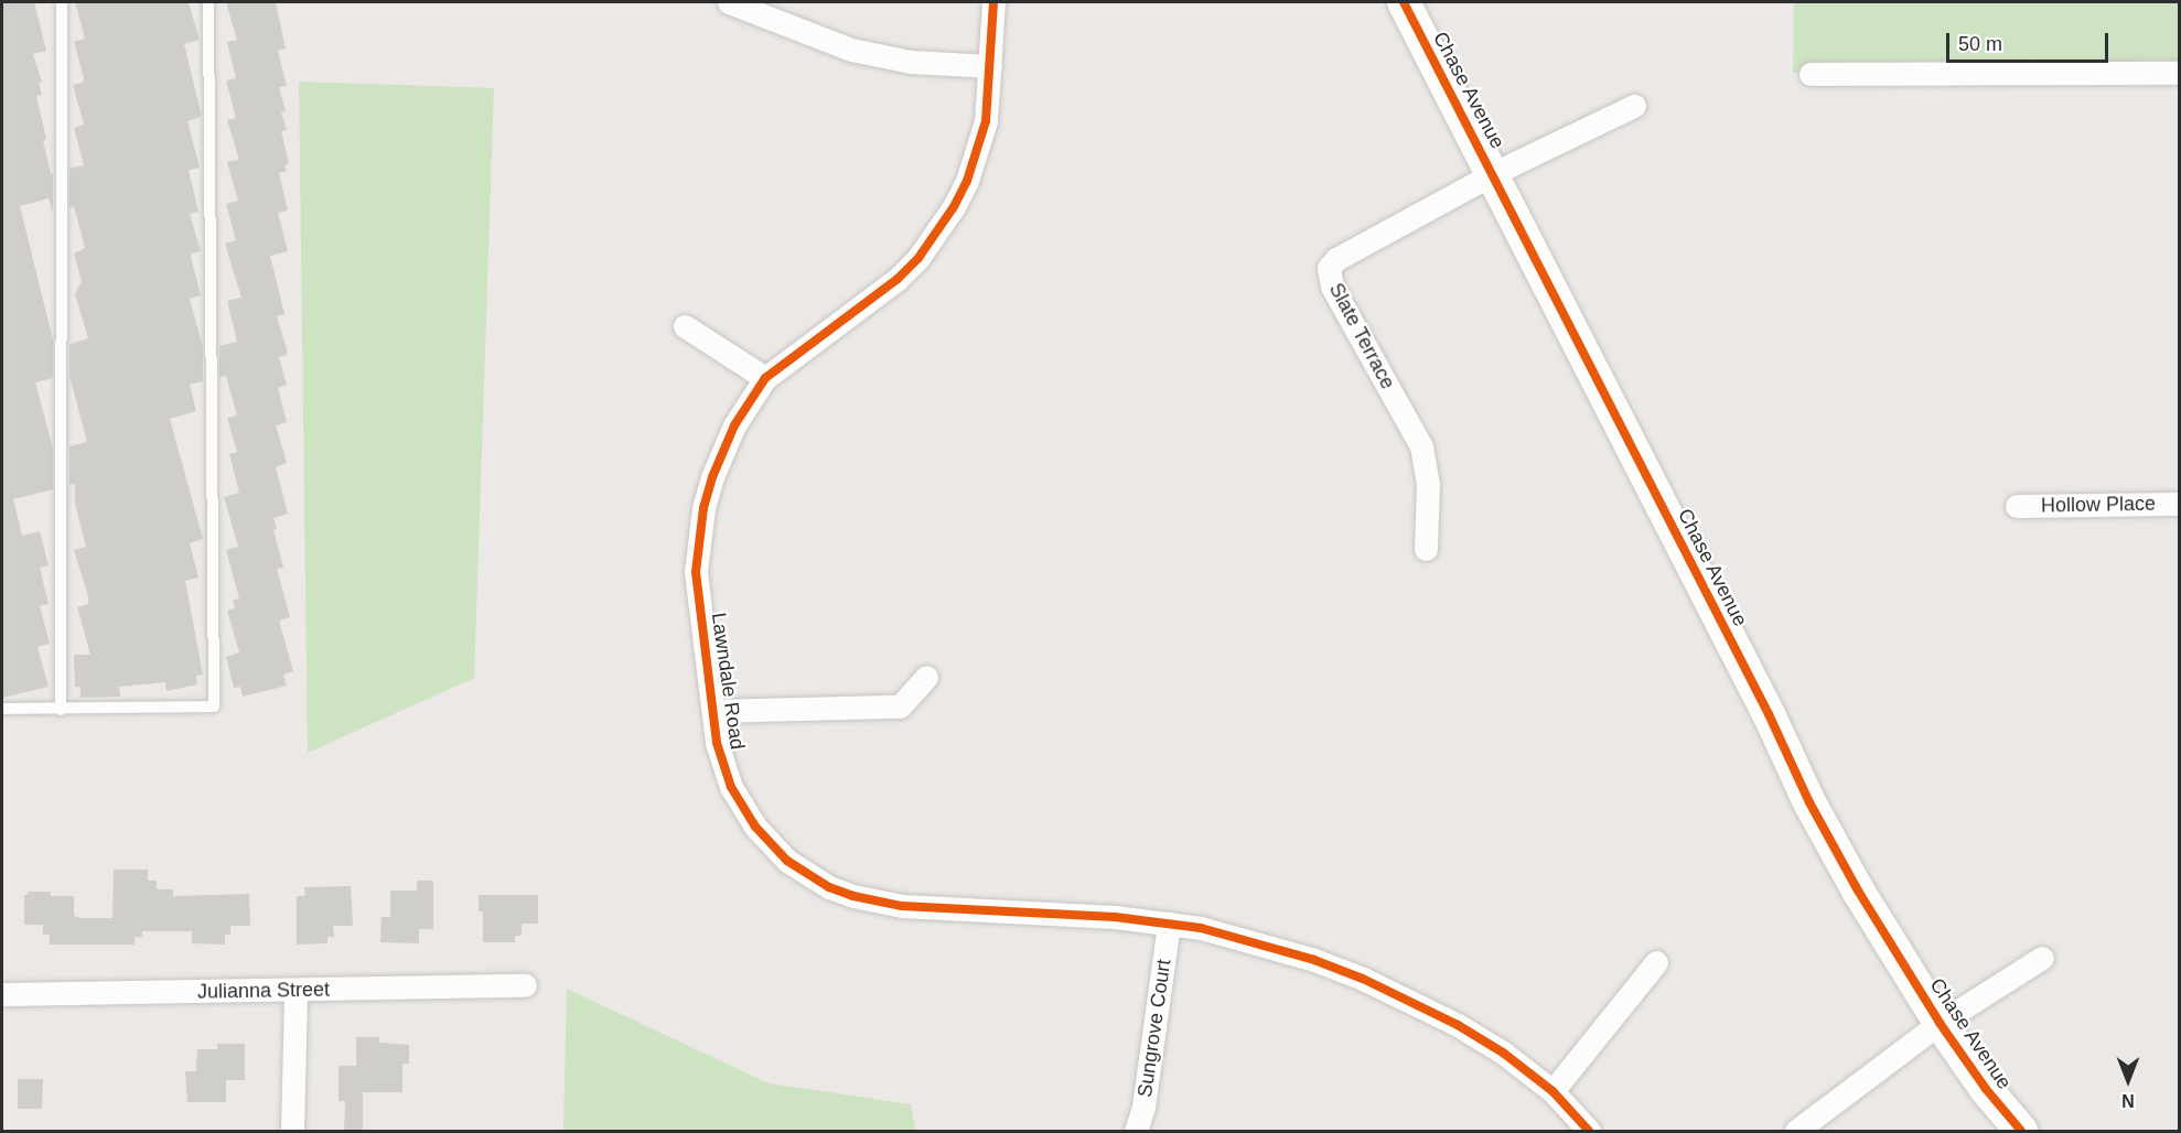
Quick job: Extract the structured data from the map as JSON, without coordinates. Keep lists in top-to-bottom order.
{
  "streets": {
    "main road": ["Chase Avenue"],
    "street": [
      "Slate Terrace",
      "Hollow Place",
      "Lawndale Road",
      "Julianna Street",
      "Sungrove Court"
    ]
  },
  "crossings": [
    ["Chase Avenue", "Slate Terrace"],
    ["Lawndale Road", "Sungrove Court"]
  ],
  "scale_bar": "50 m",
  "north": "bottom"
}
